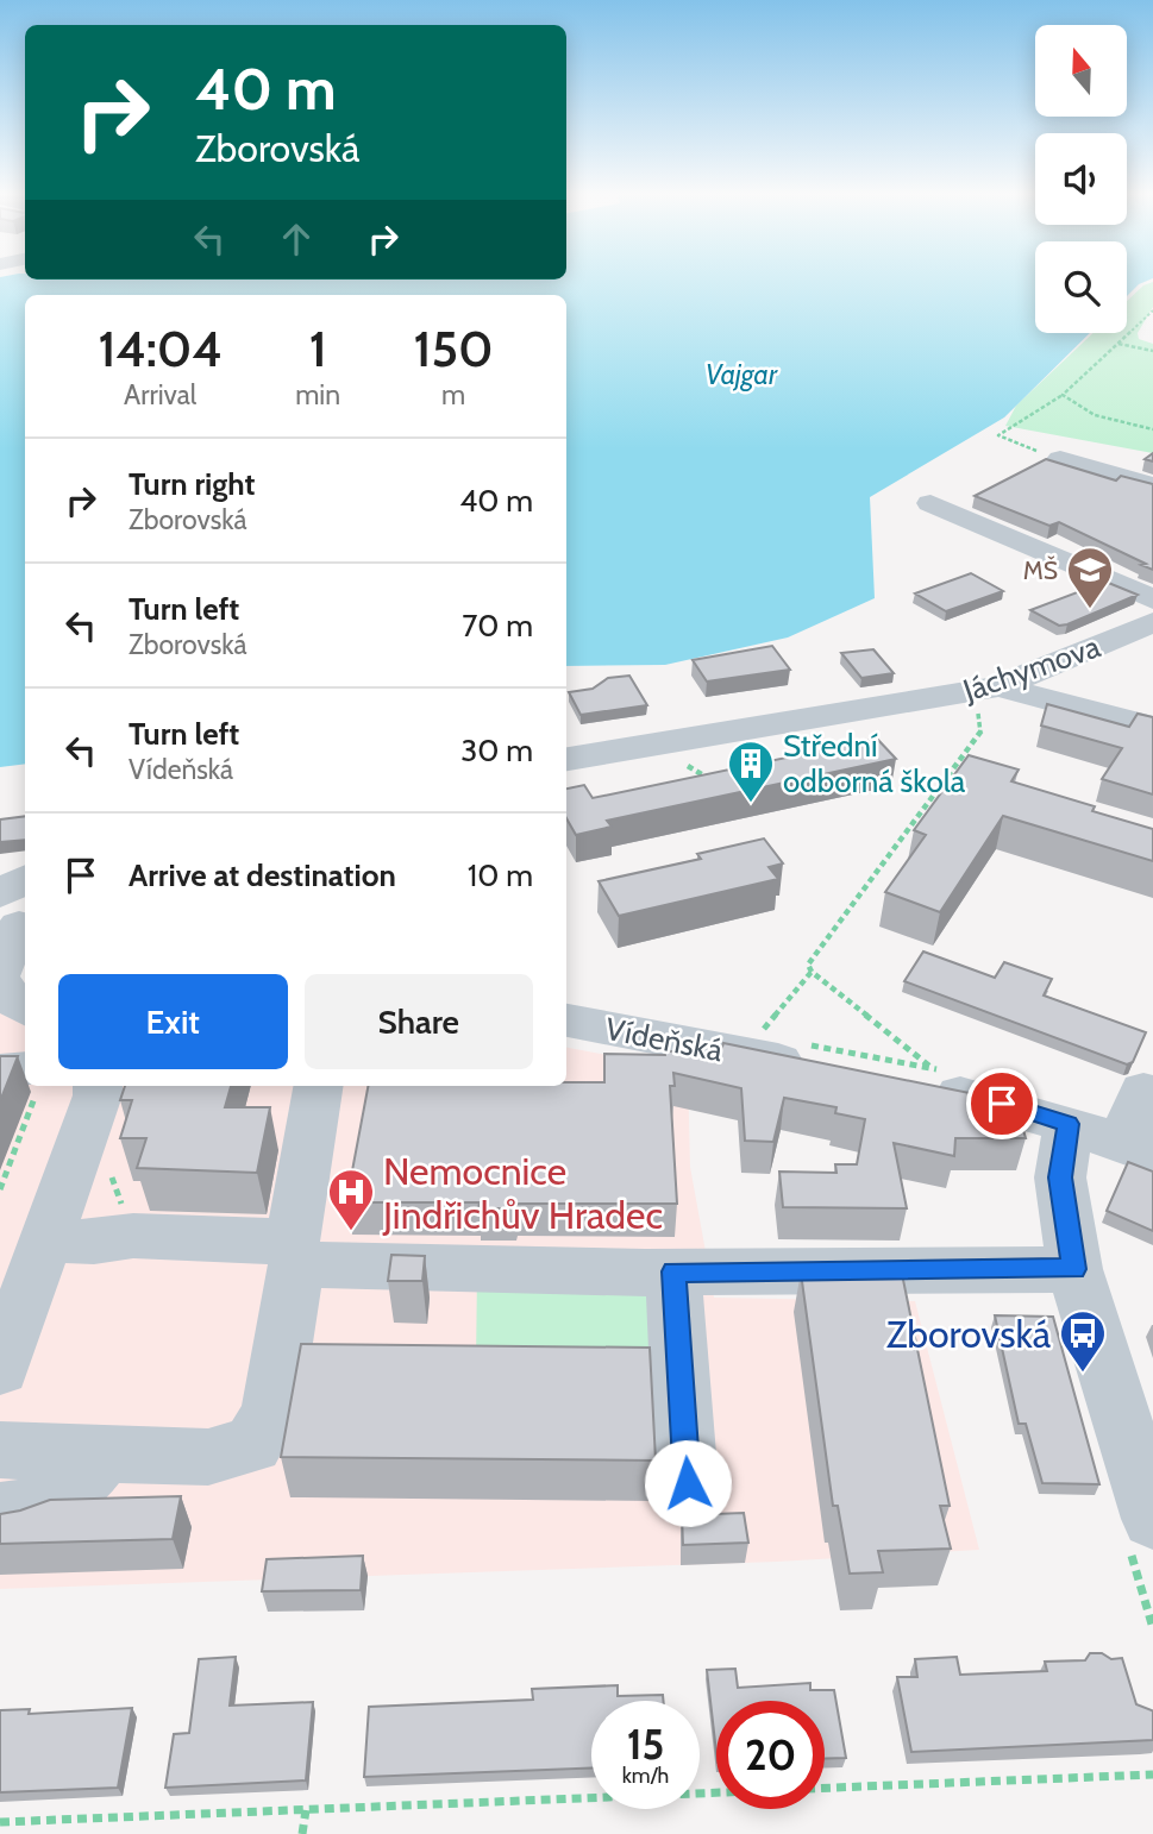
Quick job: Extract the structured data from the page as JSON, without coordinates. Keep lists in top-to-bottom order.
{
  "streets": {
    "street": ["Jáchymova", "Vídeňská"]
  },
  "water": ["Vajgar"],
  "places": {
    "school or university": ["MŠ"],
    "building": ["Střední odborná škola"],
    "hospital": ["Nemocnice Jindřichův Hradec"],
    "bus stop": ["Zborovská"]
  },
  "north": "top",
  "page": {
    "turn": ["40 m", "Zborovská"],
    "eta": [
      "14:04",
      "Arrival",
      "1",
      "min",
      "150",
      "m"
    ],
    "list": [
      {
        "name": "Turn right",
        "note": "Zborovská",
        "value": "40 m"
      },
      {
        "name": "Turn left",
        "note": "Zborovská",
        "value": "70 m"
      },
      {
        "name": "Turn left",
        "note": "Vídeňská",
        "value": "30 m"
      },
      {
        "name": "Arrive at destination",
        "value": "10 m"
      }
    ],
    "buttons": ["Exit", "Share"],
    "speed": "15 km/h",
    "limit": "20"
  }
}
